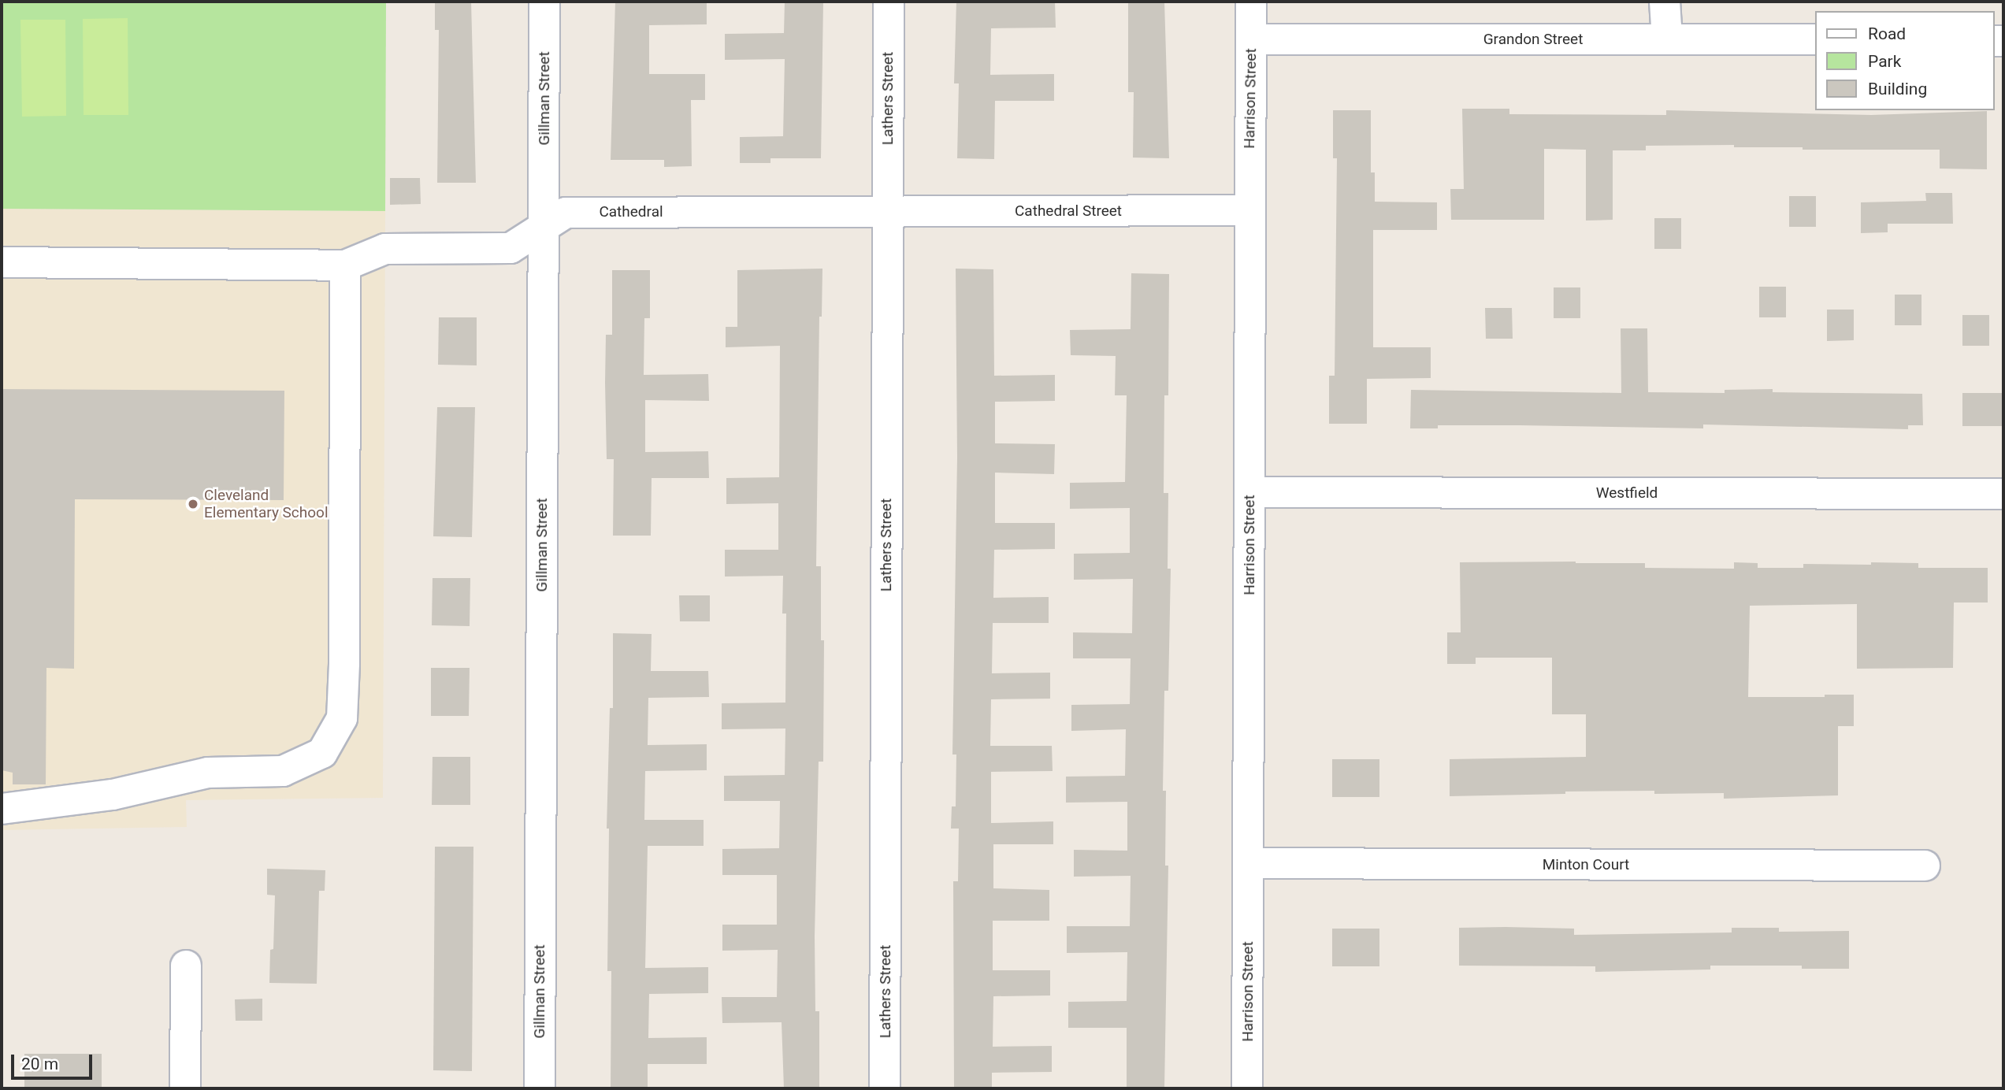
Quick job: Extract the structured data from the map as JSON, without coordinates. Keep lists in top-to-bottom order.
{
  "streets": {
    "street": [
      "Grandon Street",
      "Gillman Street",
      "Lathers Street",
      "Harrison Street",
      "Cathedral Street",
      "Cathedral",
      "Westfield",
      "Minton Court"
    ]
  },
  "crossings": [
    ["Grandon Street", "Harrison Street"],
    ["Gillman Street", "Cathedral"],
    ["Lathers Street", "Cathedral Street"],
    ["Lathers Street", "Cathedral"],
    ["Harrison Street", "Cathedral Street"],
    ["Harrison Street", "Westfield"],
    ["Harrison Street", "Minton Court"],
    ["Cathedral Street", "Cathedral"]
  ],
  "places": ["Cleveland Elementary School"],
  "legend": ["Road", "Park", "Building"],
  "scale_bar": "20 m"
}
